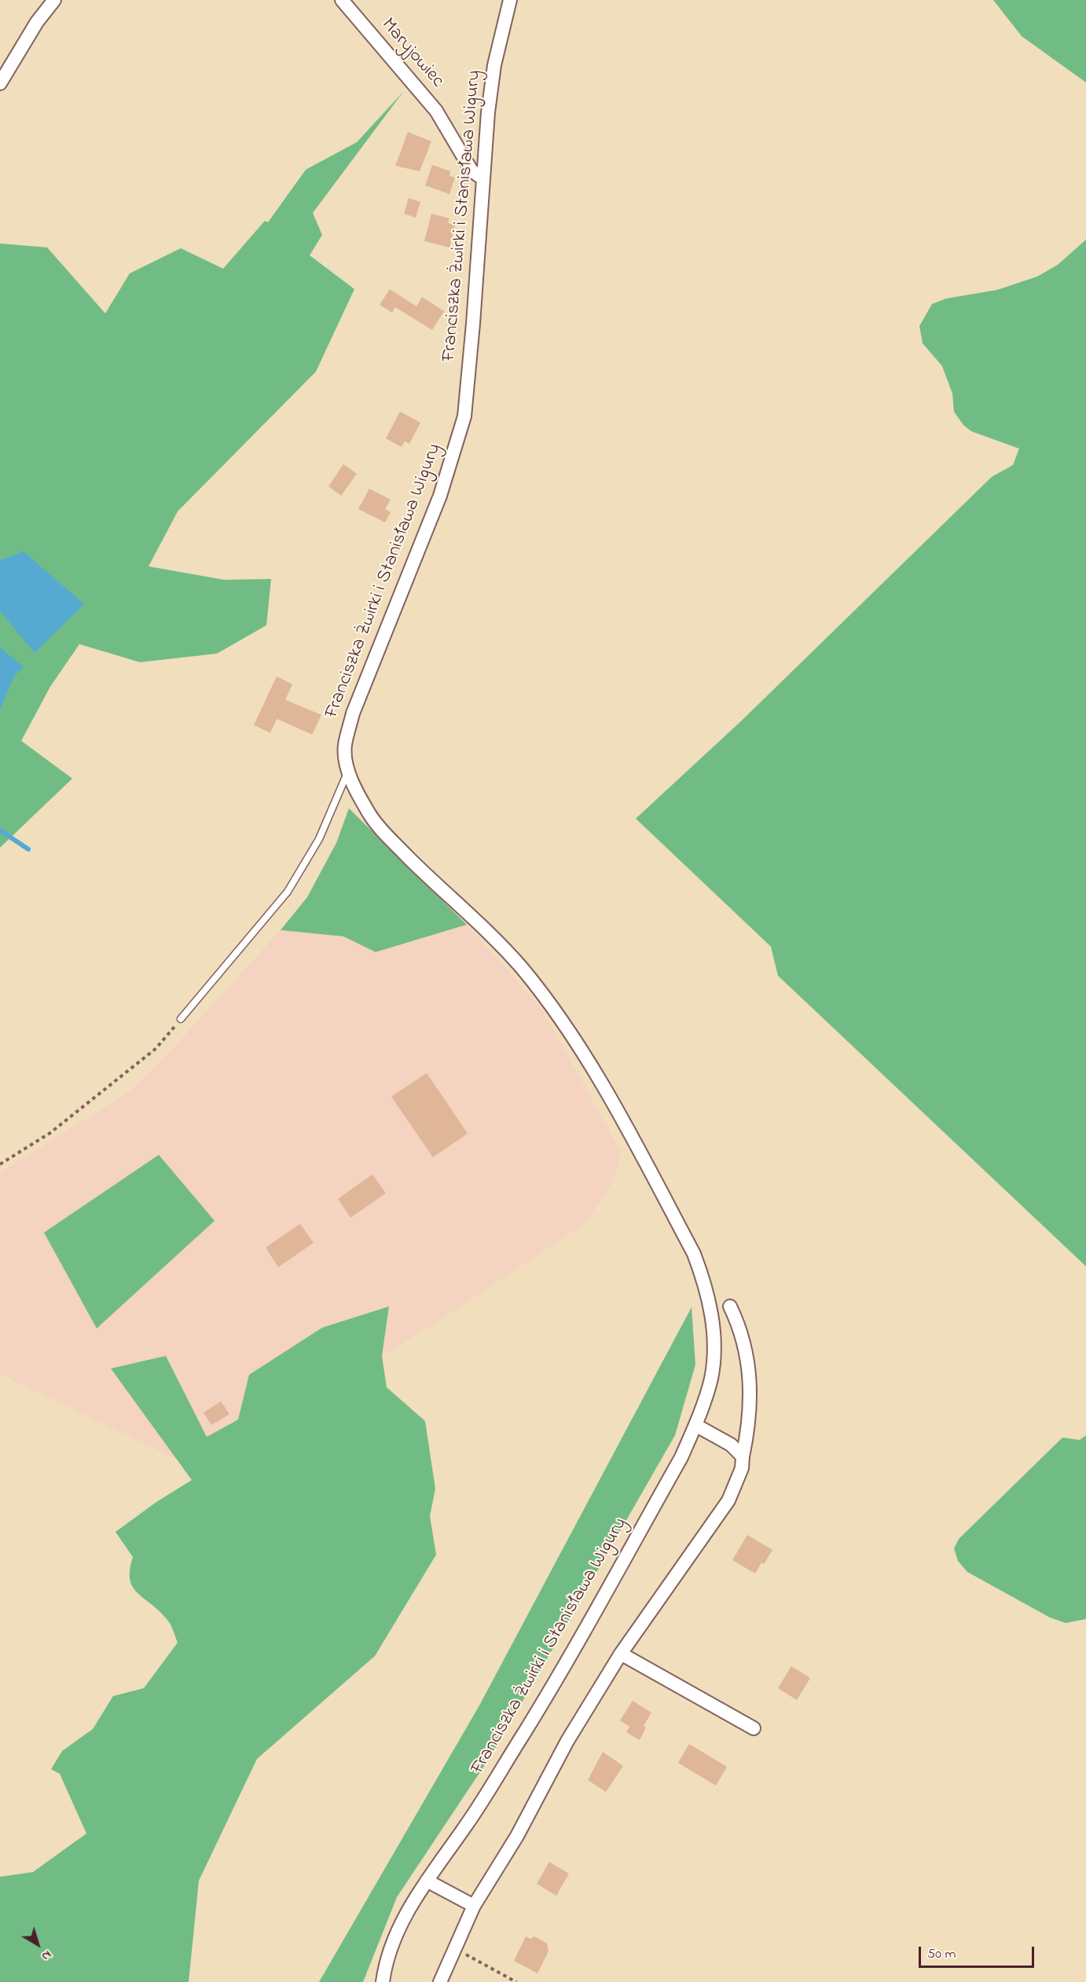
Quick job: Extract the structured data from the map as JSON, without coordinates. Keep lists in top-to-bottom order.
{
  "streets": {
    "street": ["Maryjowiec", "Franciszka Żwirki i Stanisława Wigury"]
  },
  "crossings": [
    ["Maryjowiec", "Franciszka Żwirki i Stanisława Wigury"]
  ],
  "scale_bar": "50 m",
  "north": "bottom right"
}
